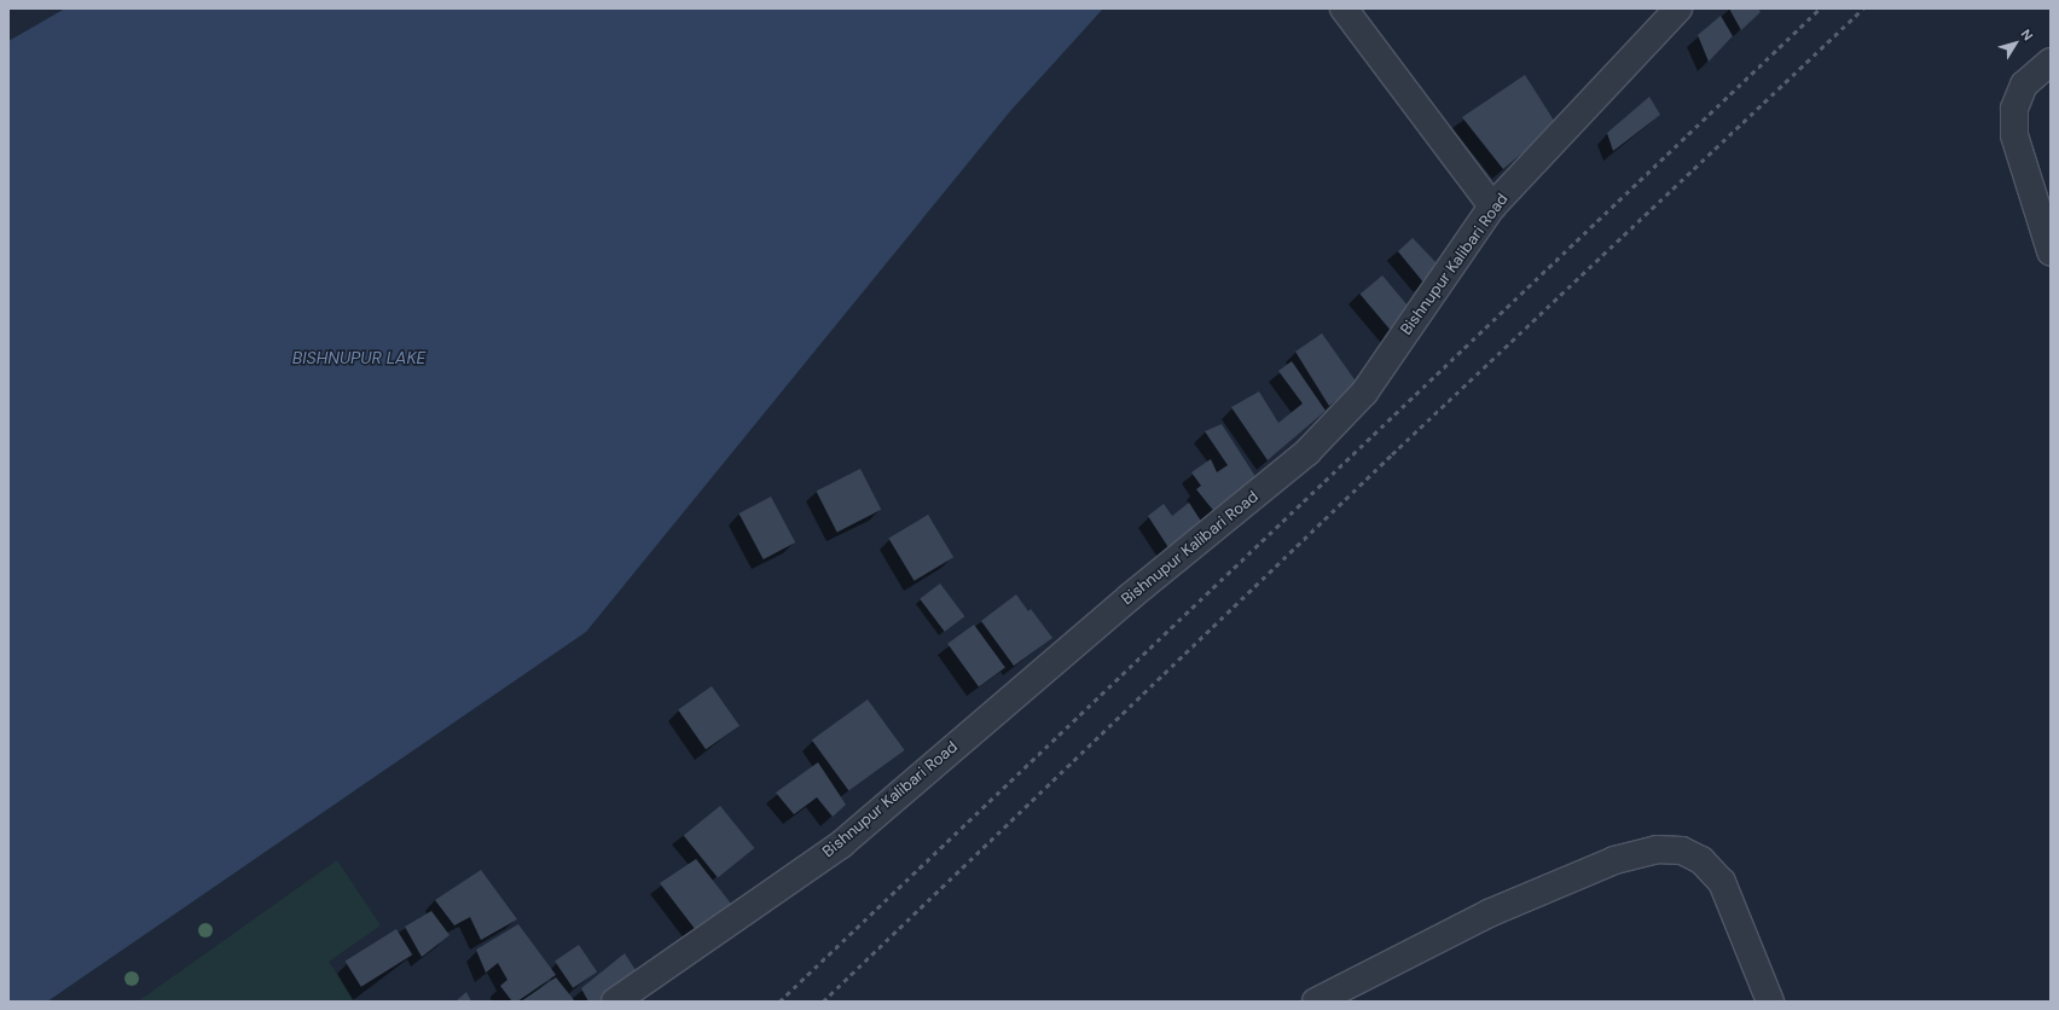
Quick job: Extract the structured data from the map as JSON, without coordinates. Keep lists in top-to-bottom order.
{
  "streets": {
    "street": ["Bishnupur Kalibari Road"]
  },
  "water": ["BISHNUPUR LAKE"],
  "north": "top right"
}
